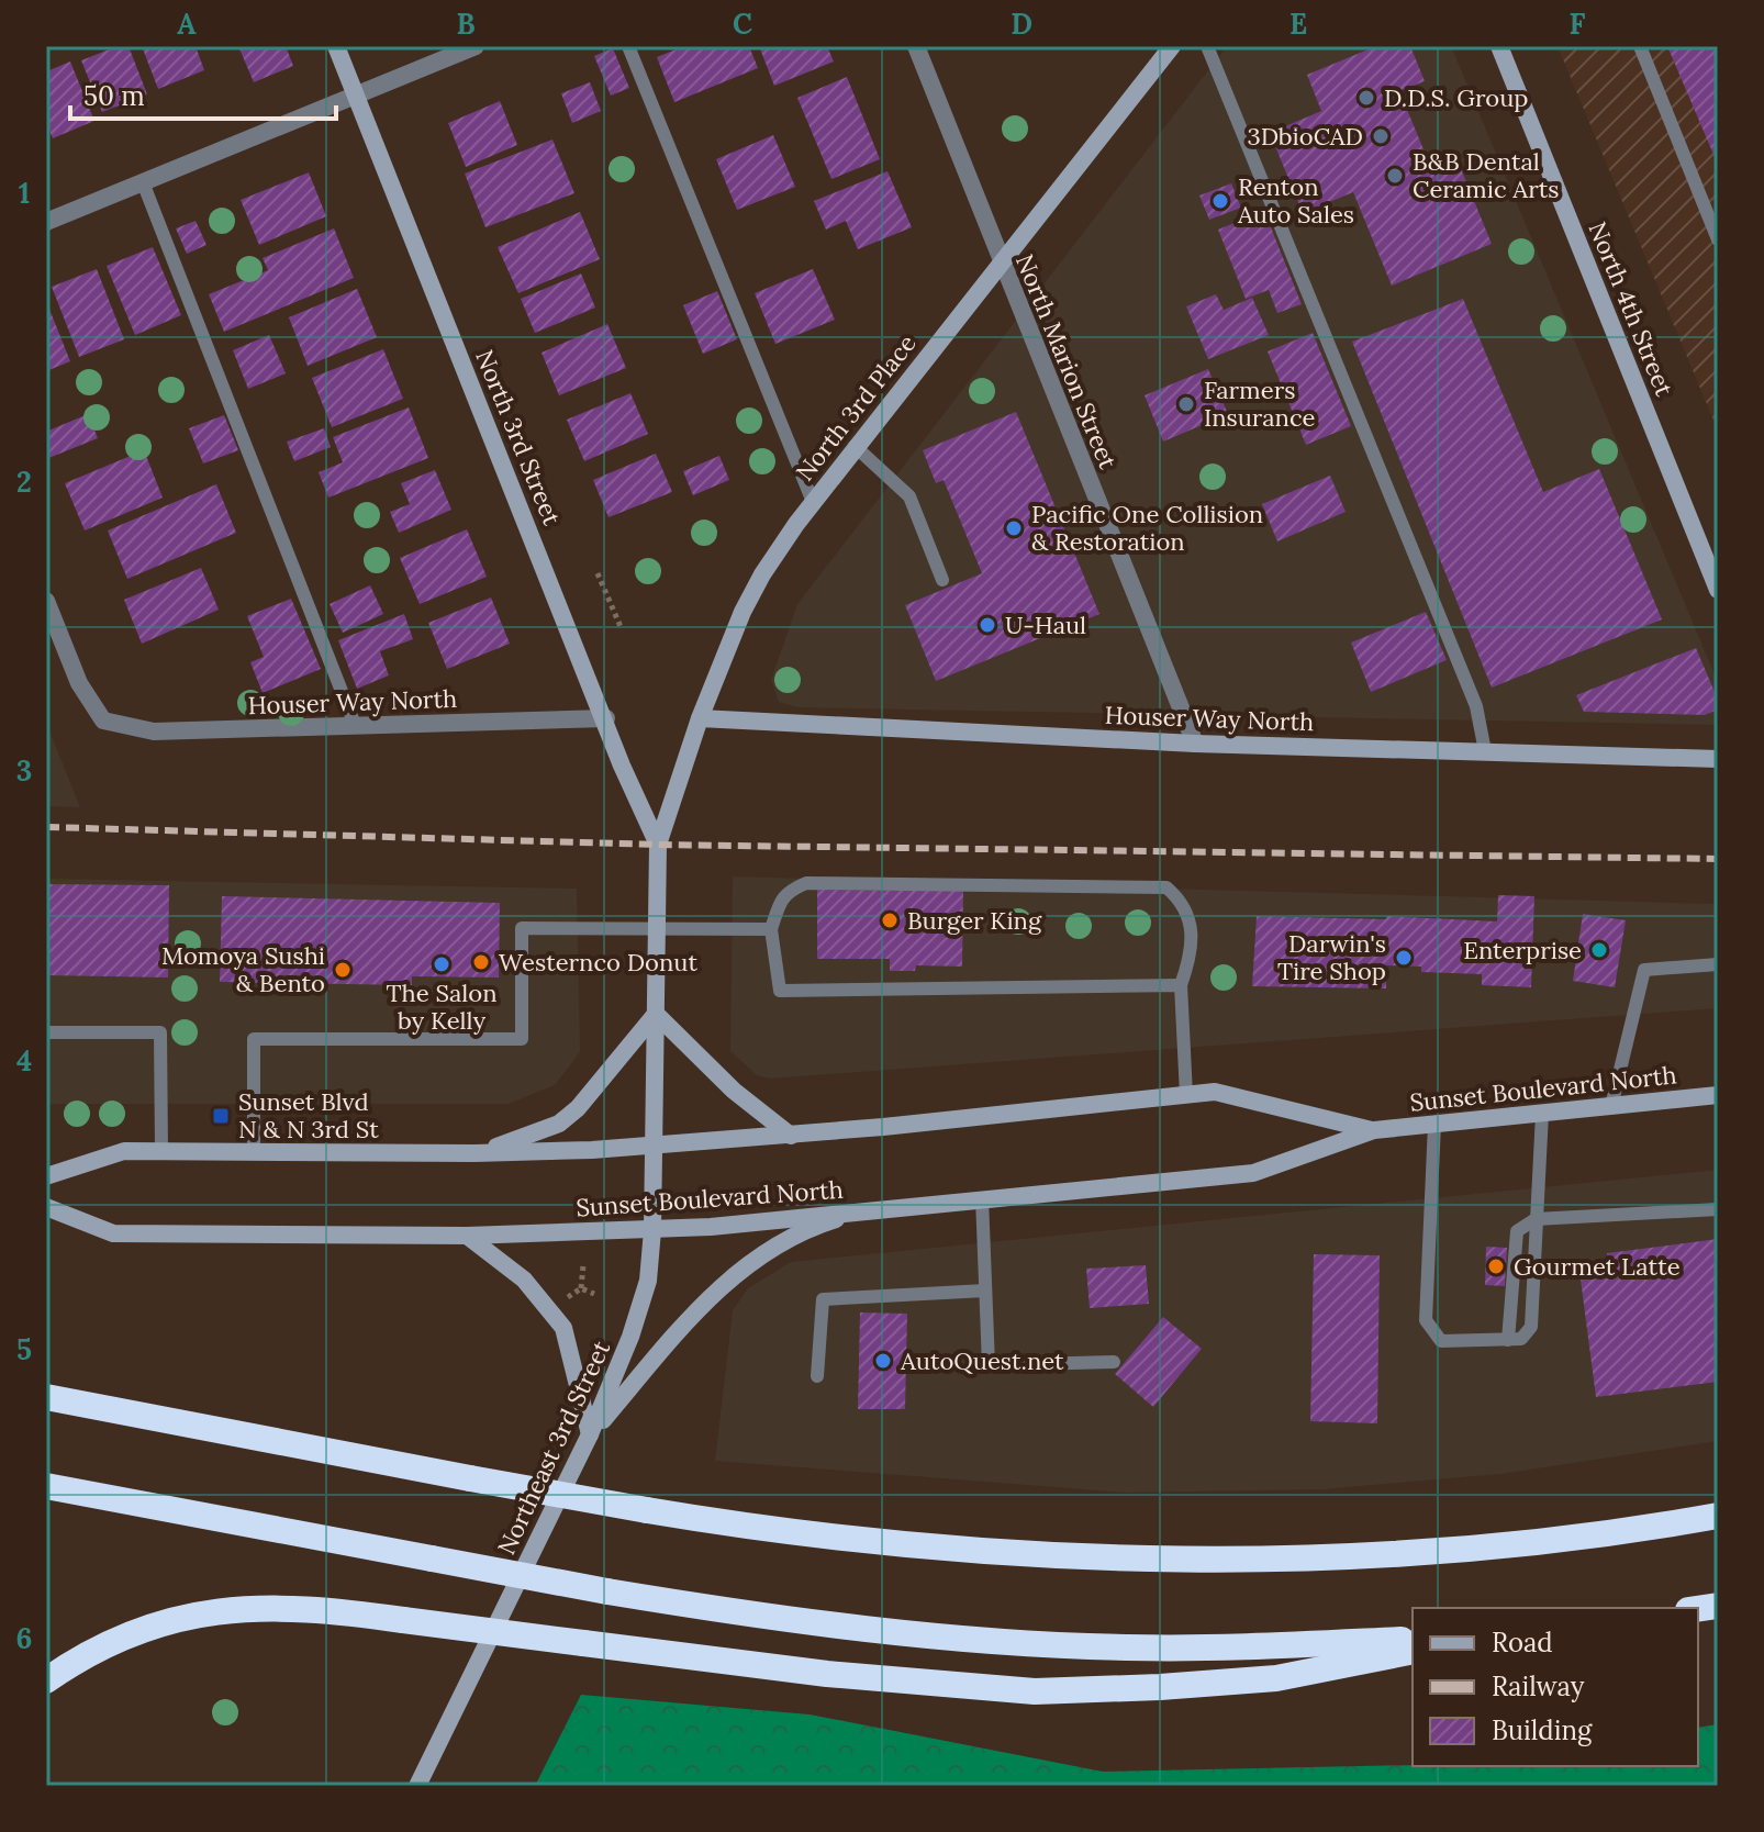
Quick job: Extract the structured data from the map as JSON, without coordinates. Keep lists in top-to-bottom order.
{
  "streets": {
    "main road": [
      "North 4th Street",
      "North 3rd Place",
      "North 3rd Street",
      "Houser Way North",
      "Sunset Boulevard North",
      "Northeast 3rd Street"
    ],
    "street": ["North Marion Street"]
  },
  "crossings": [
    ["North Marion Street", "North 3rd Place"],
    ["North Marion Street", "Houser Way North"],
    ["North 3rd Place", "North 3rd Street"],
    ["North 3rd Place", "Houser Way North"],
    ["North 3rd Place", "Northeast 3rd Street"],
    ["North 3rd Street", "Houser Way North"],
    ["North 3rd Street", "Northeast 3rd Street"],
    ["Sunset Boulevard North", "Northeast 3rd Street"]
  ],
  "places": {
    "other": [
      "D.D.S. Group",
      "3DbioCAD",
      "B&B Dental Ceramic Arts",
      "Renton Auto Sales",
      "Farmers Insurance",
      "Pacific One Collision & Restoration",
      "U-Haul",
      "Burger King",
      "Enterprise",
      "Darwin's Tire Shop",
      "Westernco Donut",
      "The Salon by Kelly",
      "Momoya Sushi & Bento",
      "Gourmet Latte",
      "AutoQuest.net"
    ],
    "transit": ["Sunset Blvd N & N 3rd St"]
  },
  "legend": ["Road", "Railway", "Building"],
  "scale_bar": "50 m",
  "grid": {
    "columns": [
      "A",
      "B",
      "C",
      "D",
      "E",
      "F"
    ],
    "rows": [
      "1",
      "2",
      "3",
      "4",
      "5",
      "6"
    ]
  }
}
